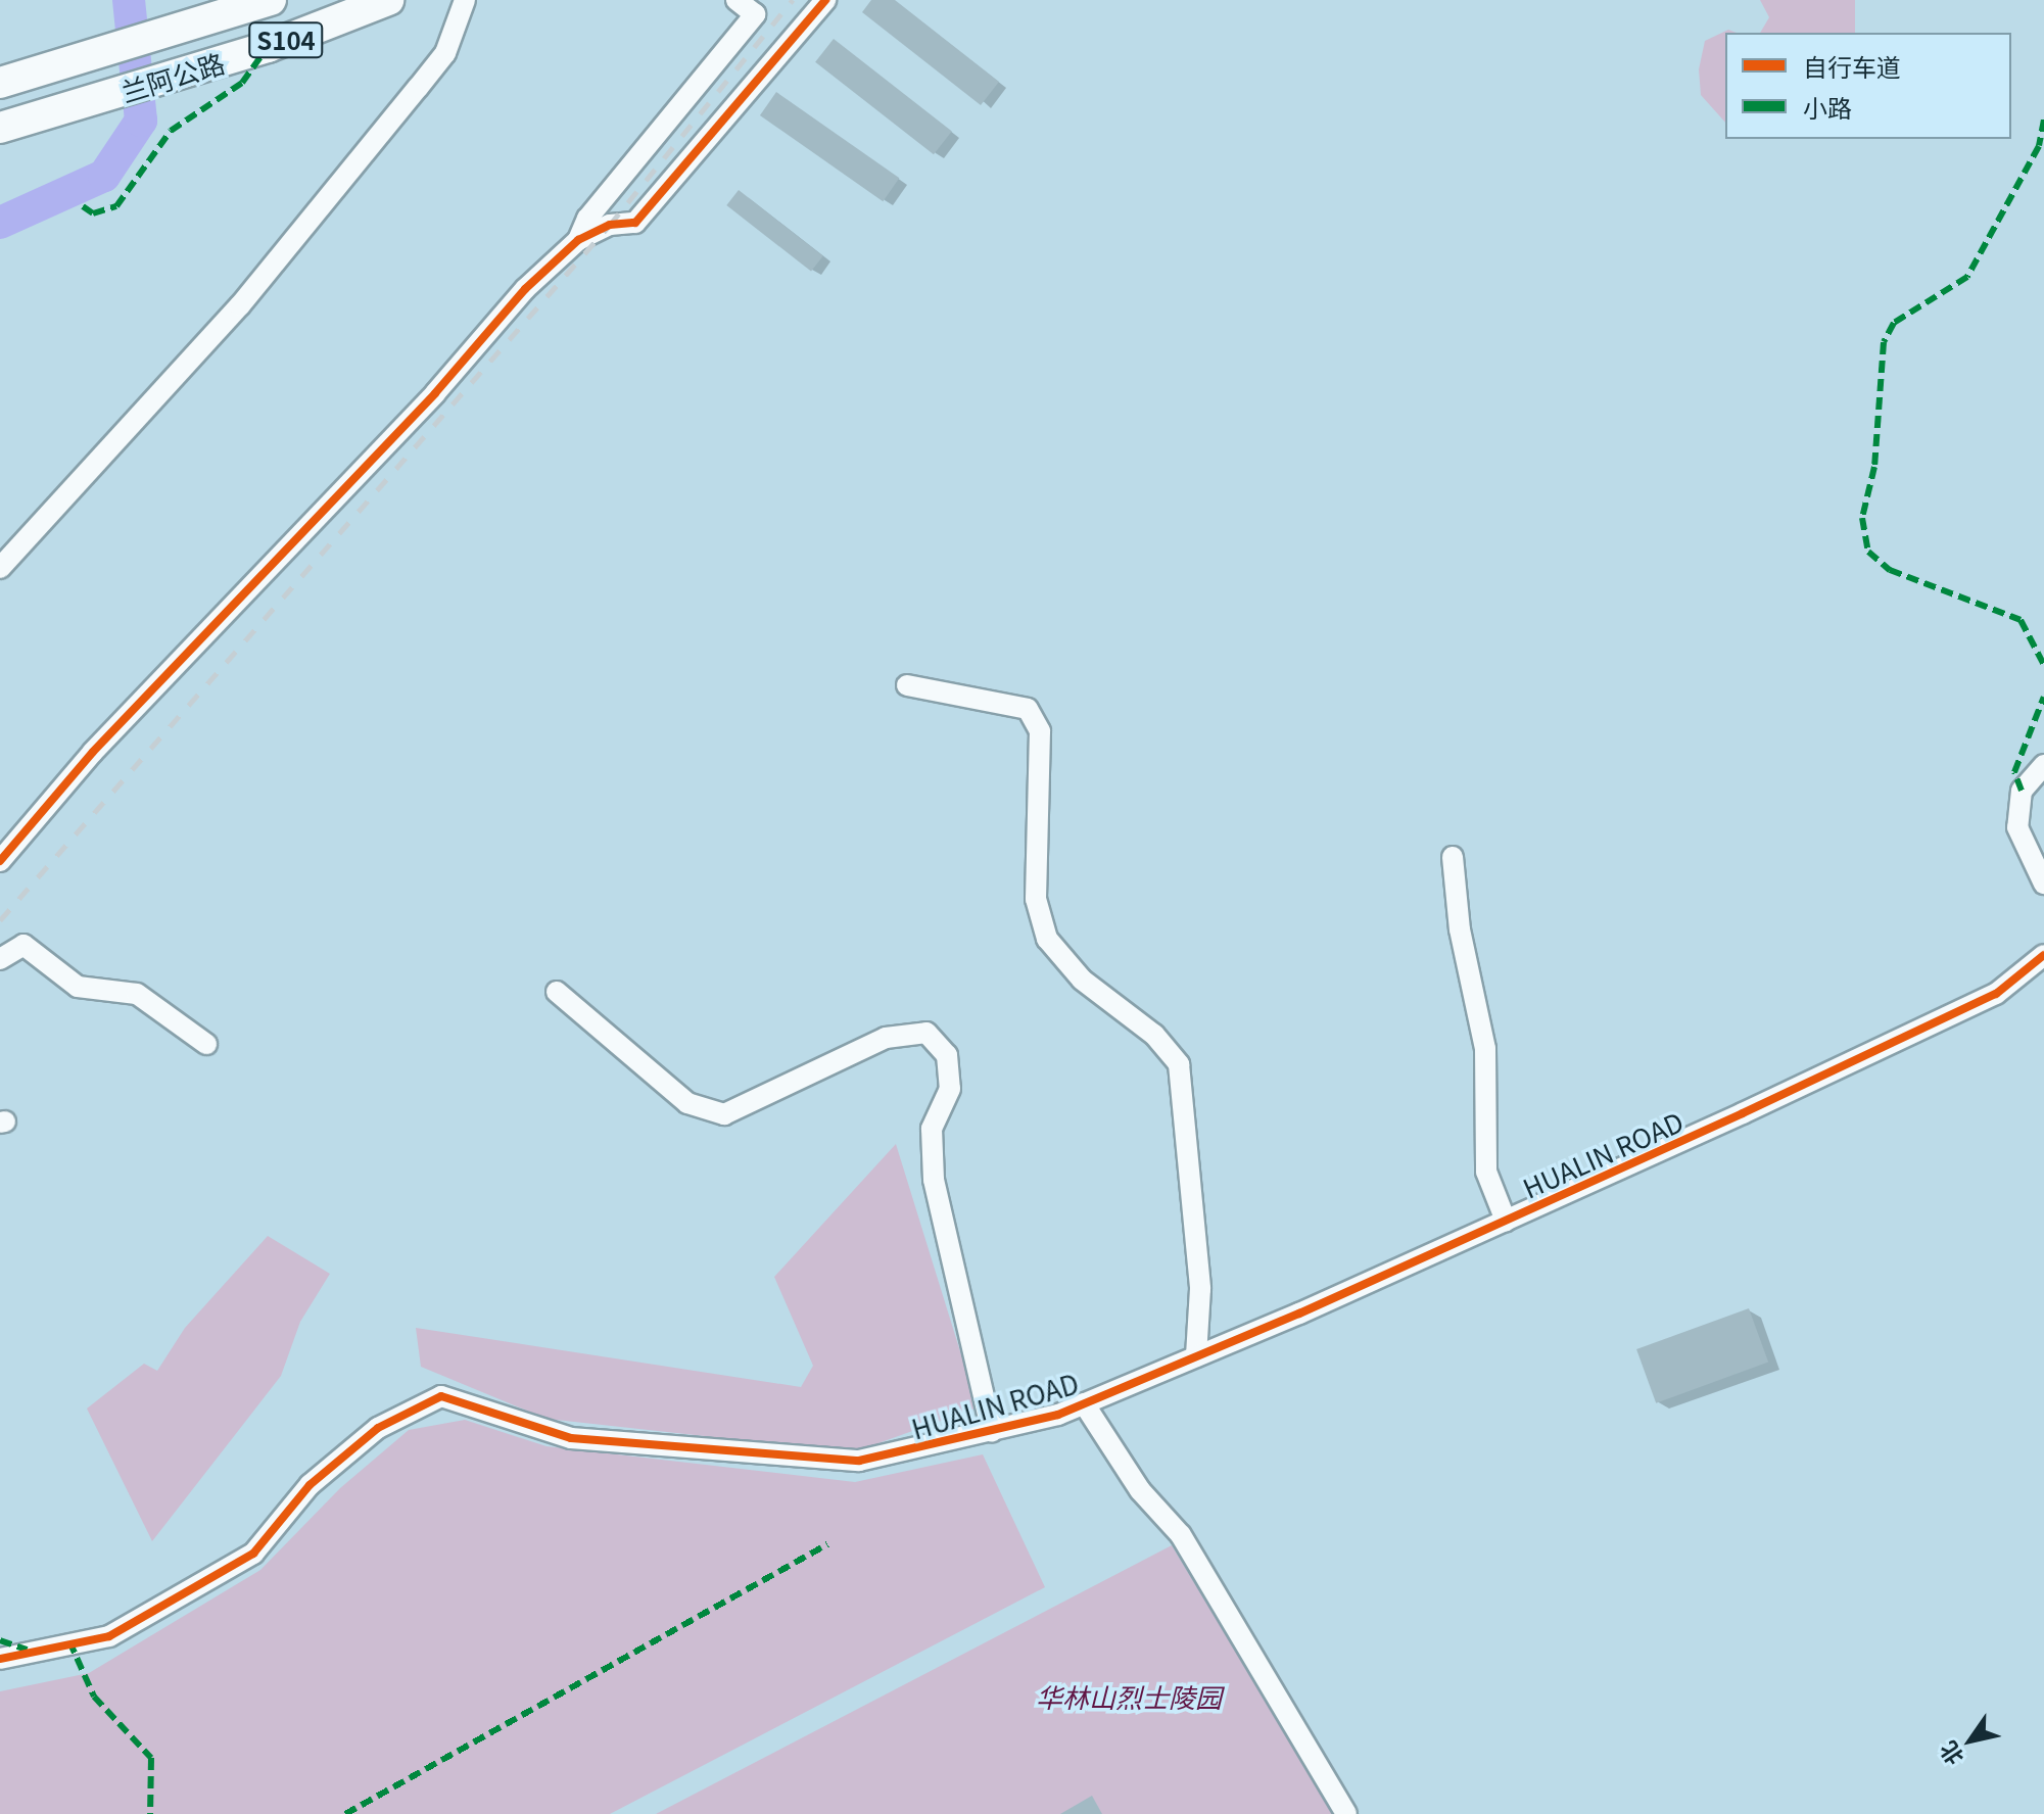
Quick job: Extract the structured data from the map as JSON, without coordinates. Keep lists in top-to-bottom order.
{
  "streets": {
    "highway": ["S104", "兰阿公路"],
    "street": ["HUALIN ROAD"]
  },
  "parks": ["华林山烈士陵园"],
  "legend": ["自行车道", "小路"],
  "north": "bottom left"
}
